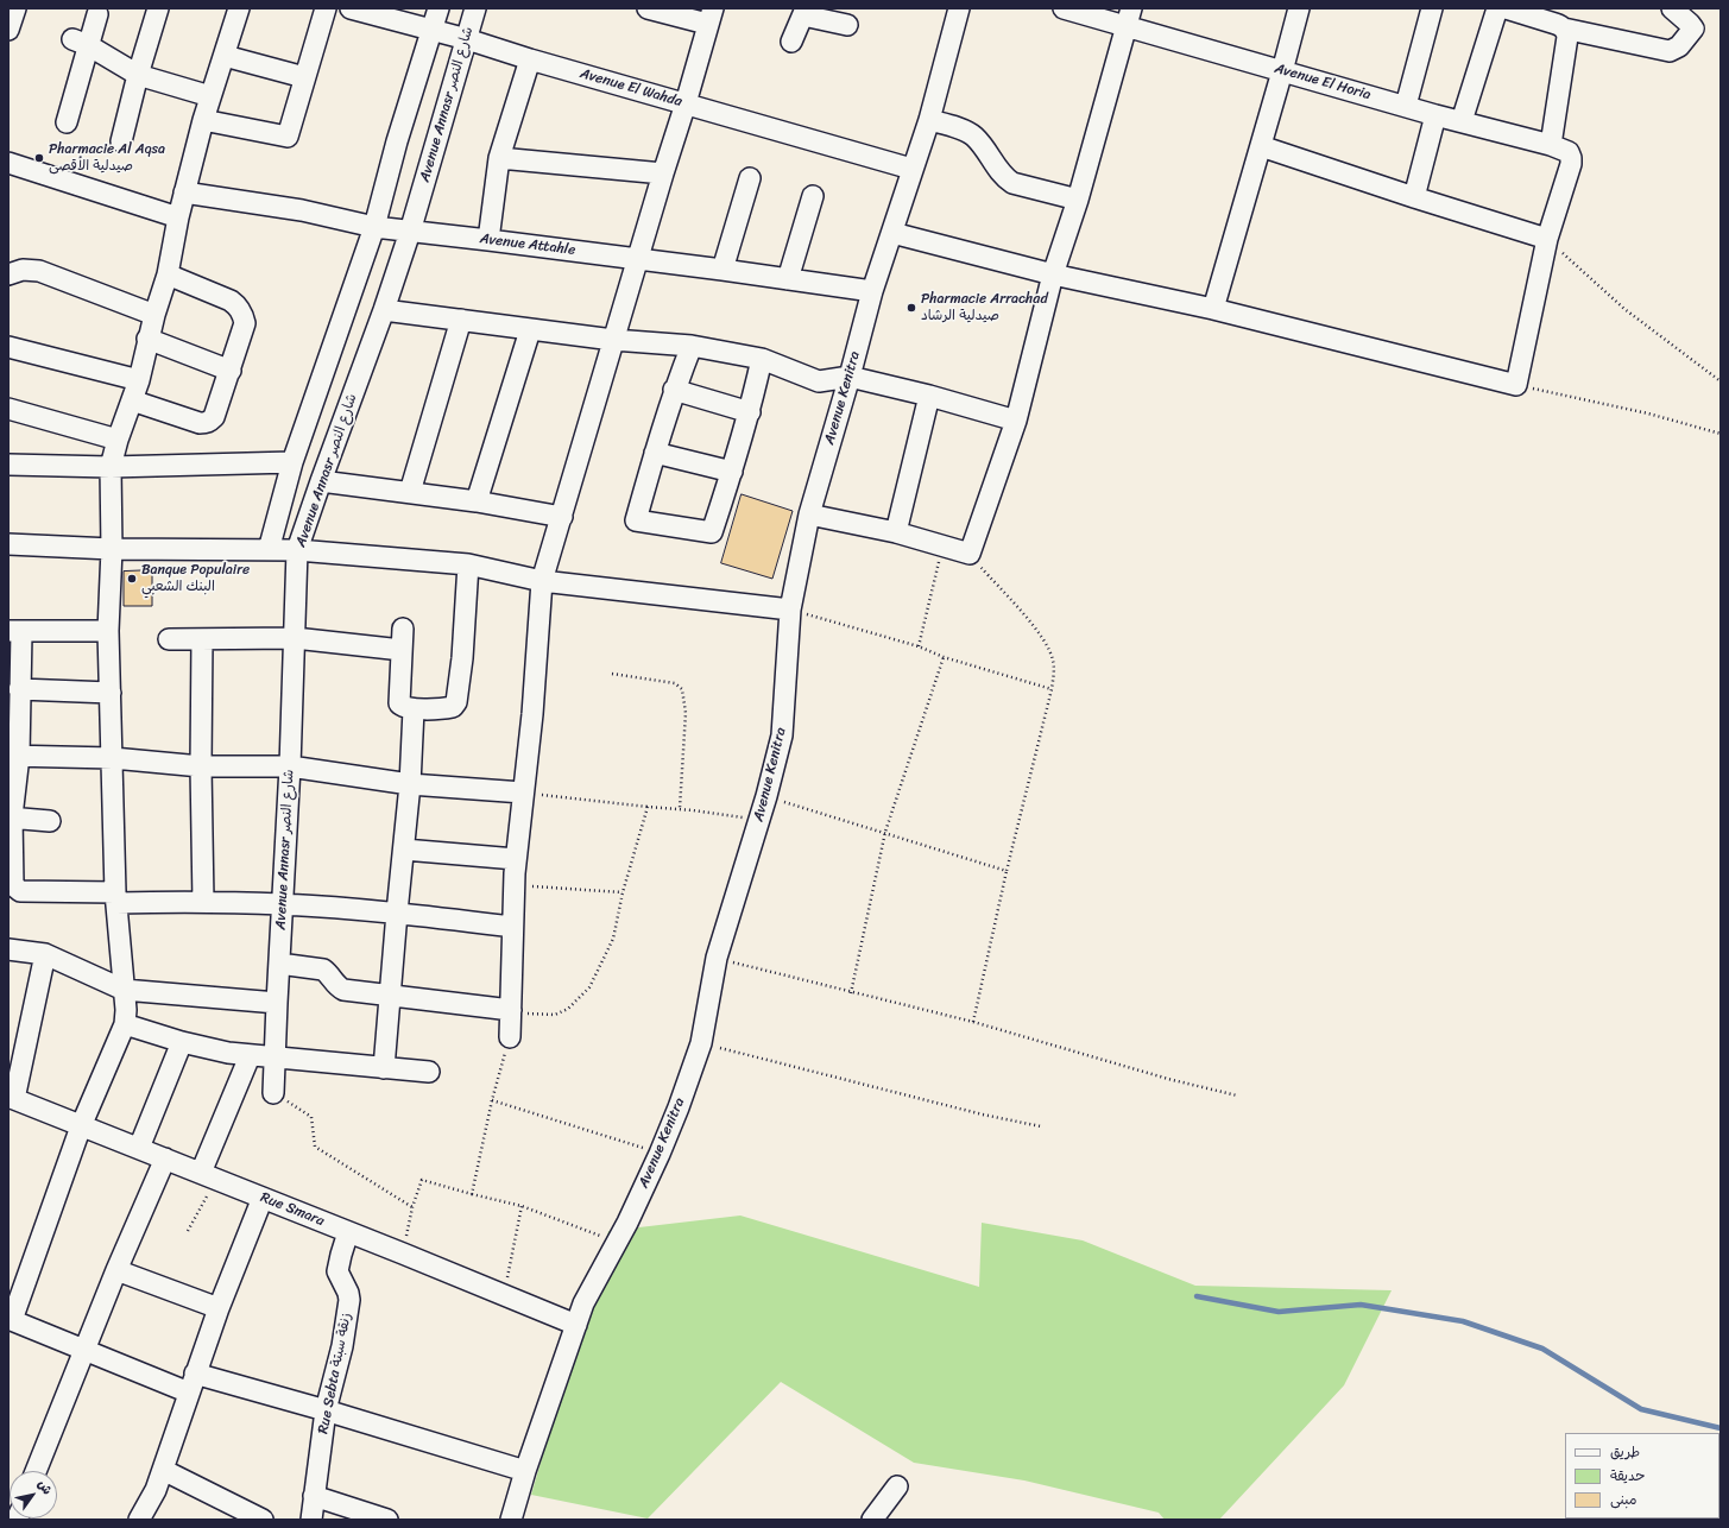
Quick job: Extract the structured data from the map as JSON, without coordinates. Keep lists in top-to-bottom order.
{
  "streets": {
    "street": [
      "Avenue El Horia",
      "Avenue El Wahda",
      "Avenue Annasr شارع النصر",
      "Avenue Attahle",
      "Avenue Kenitra",
      "Rue Smara",
      "Rue Sebta زنقة سبتة"
    ]
  },
  "crossings": [
    ["Avenue El Wahda", "Avenue Annasr شارع النصر"],
    ["Avenue El Wahda", "Avenue Kenitra"],
    ["Avenue Annasr شارع النصر", "Avenue Attahle"],
    ["Avenue Attahle", "Avenue Kenitra"],
    ["Avenue Kenitra", "Rue Smara"],
    ["Rue Smara", "Rue Sebta زنقة سبتة"]
  ],
  "places": ["Pharmacie Al Aqsa صيدلية الأقصى", "Pharmacie Arrachad صيدلية الرشاد", "Banque Populaire البنك الشعبي"],
  "legend": ["طريق", "حديقة", "مبنى"],
  "north": "top right"
}
